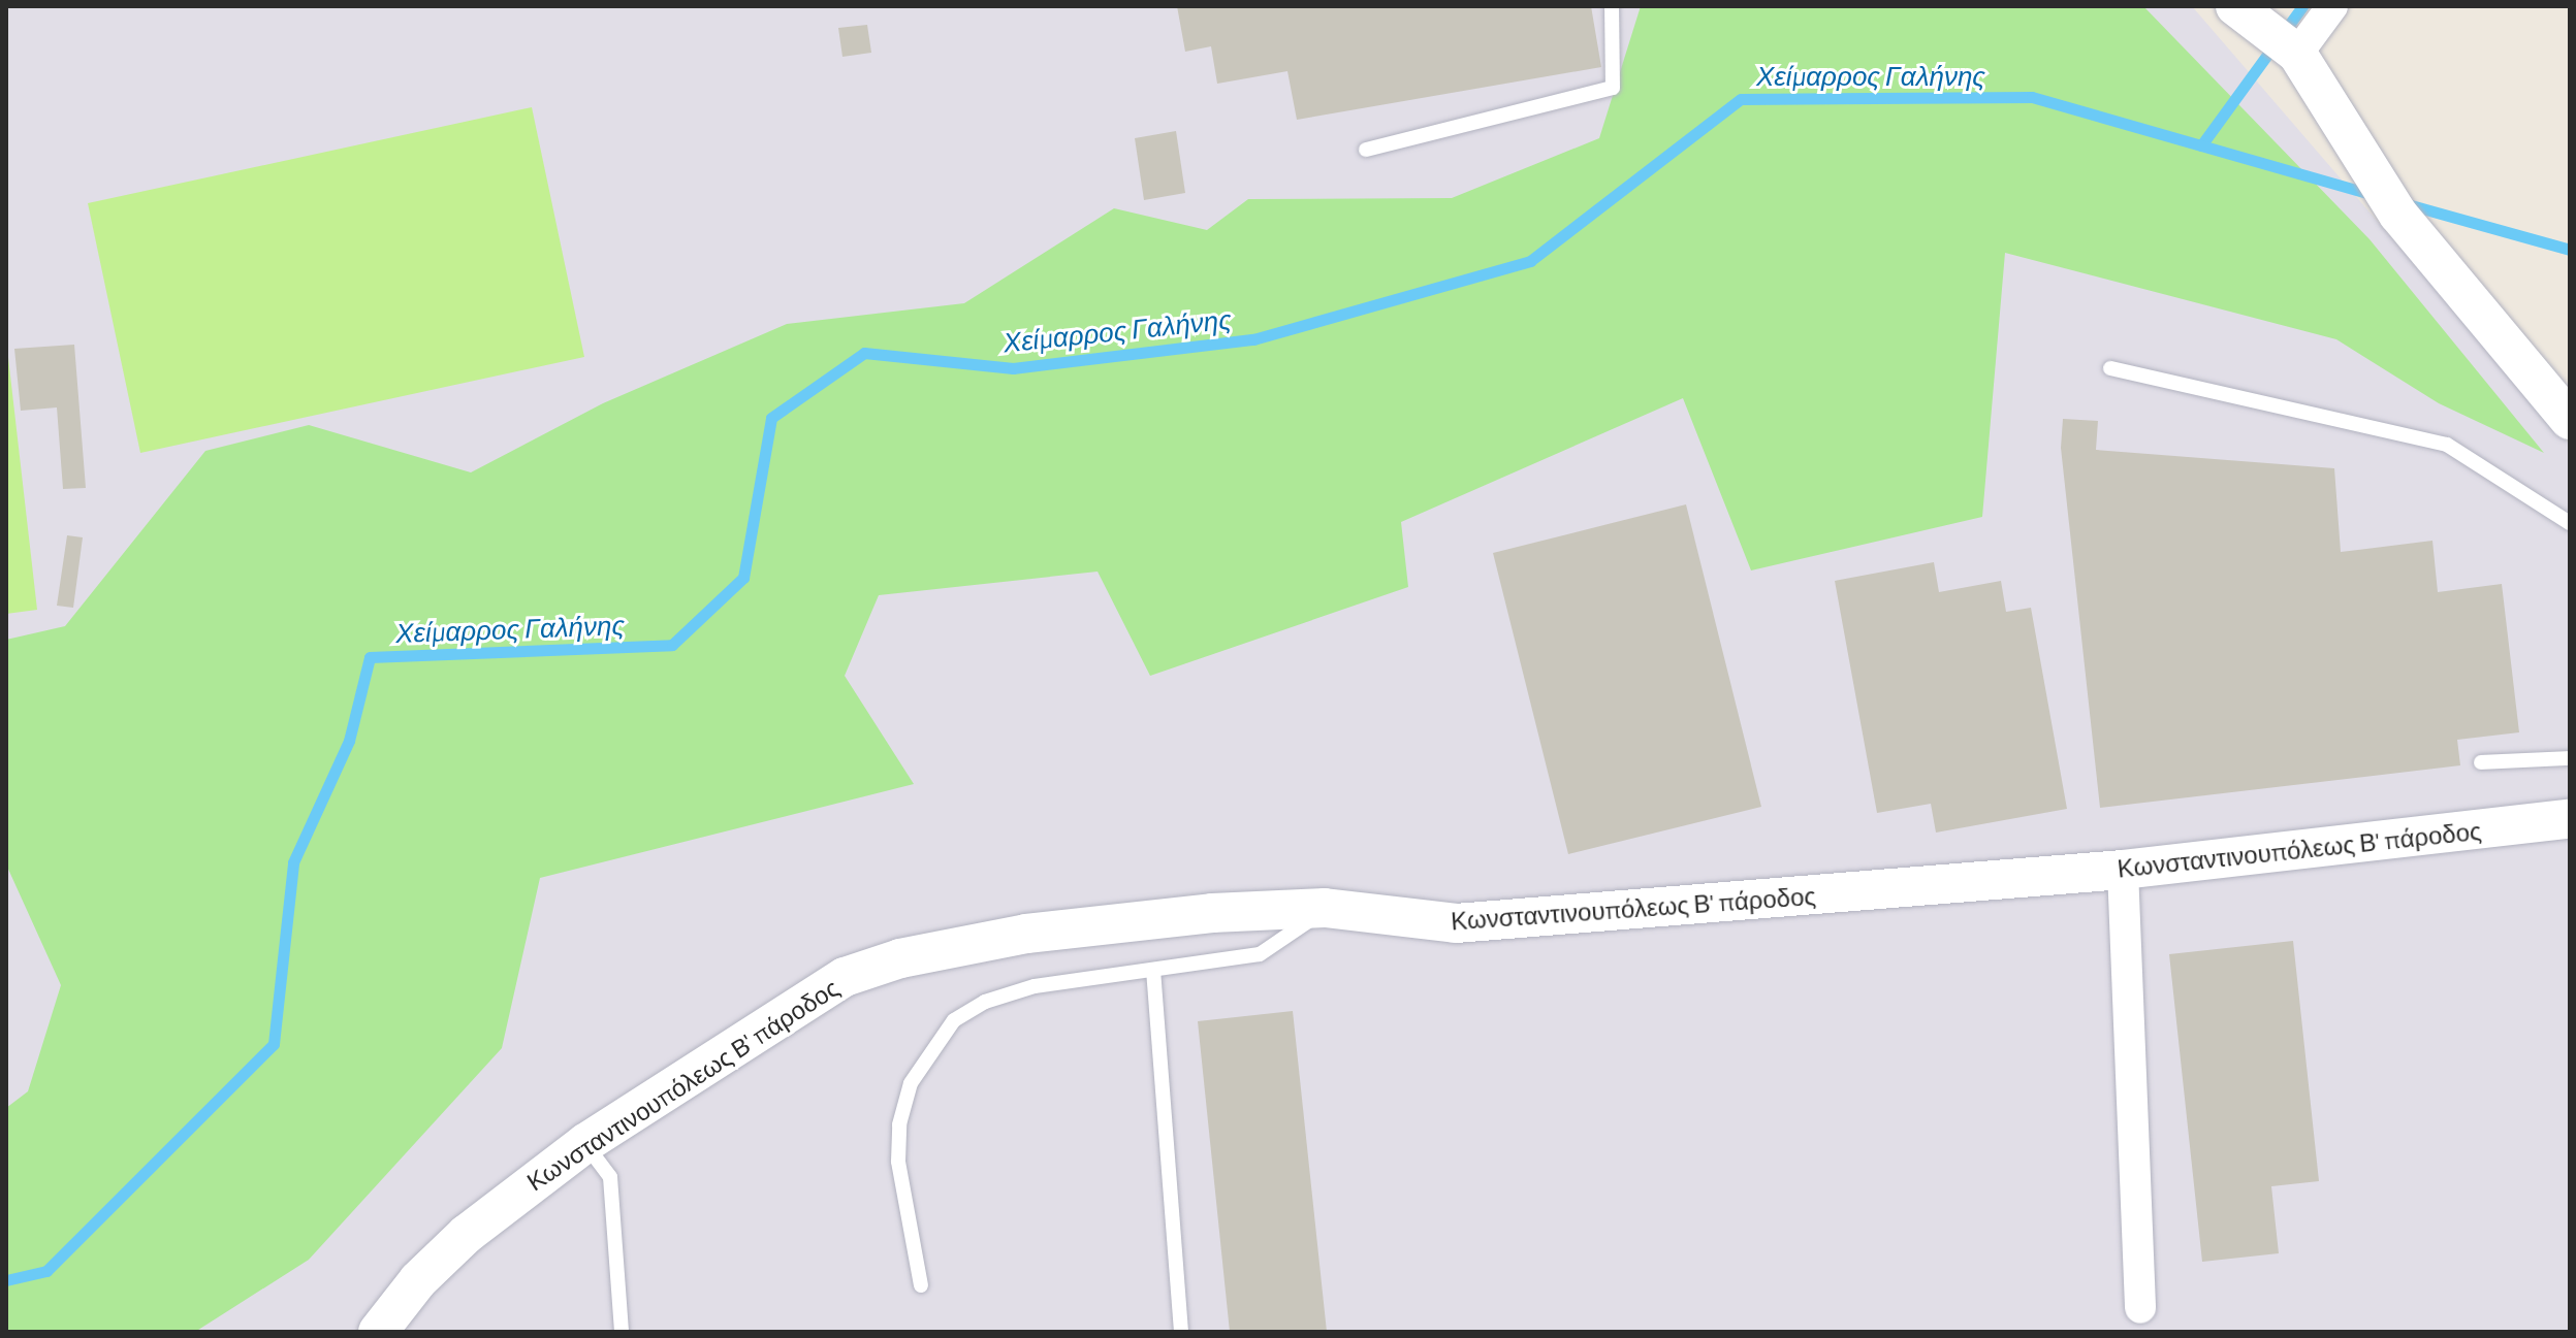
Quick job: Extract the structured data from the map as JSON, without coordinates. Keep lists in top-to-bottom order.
{
  "streets": {
    "street": ["Κωνσταντινουπόλεως Β' πάροδος"]
  },
  "water": ["Χείμαρρος Γαλήνης"]
}
